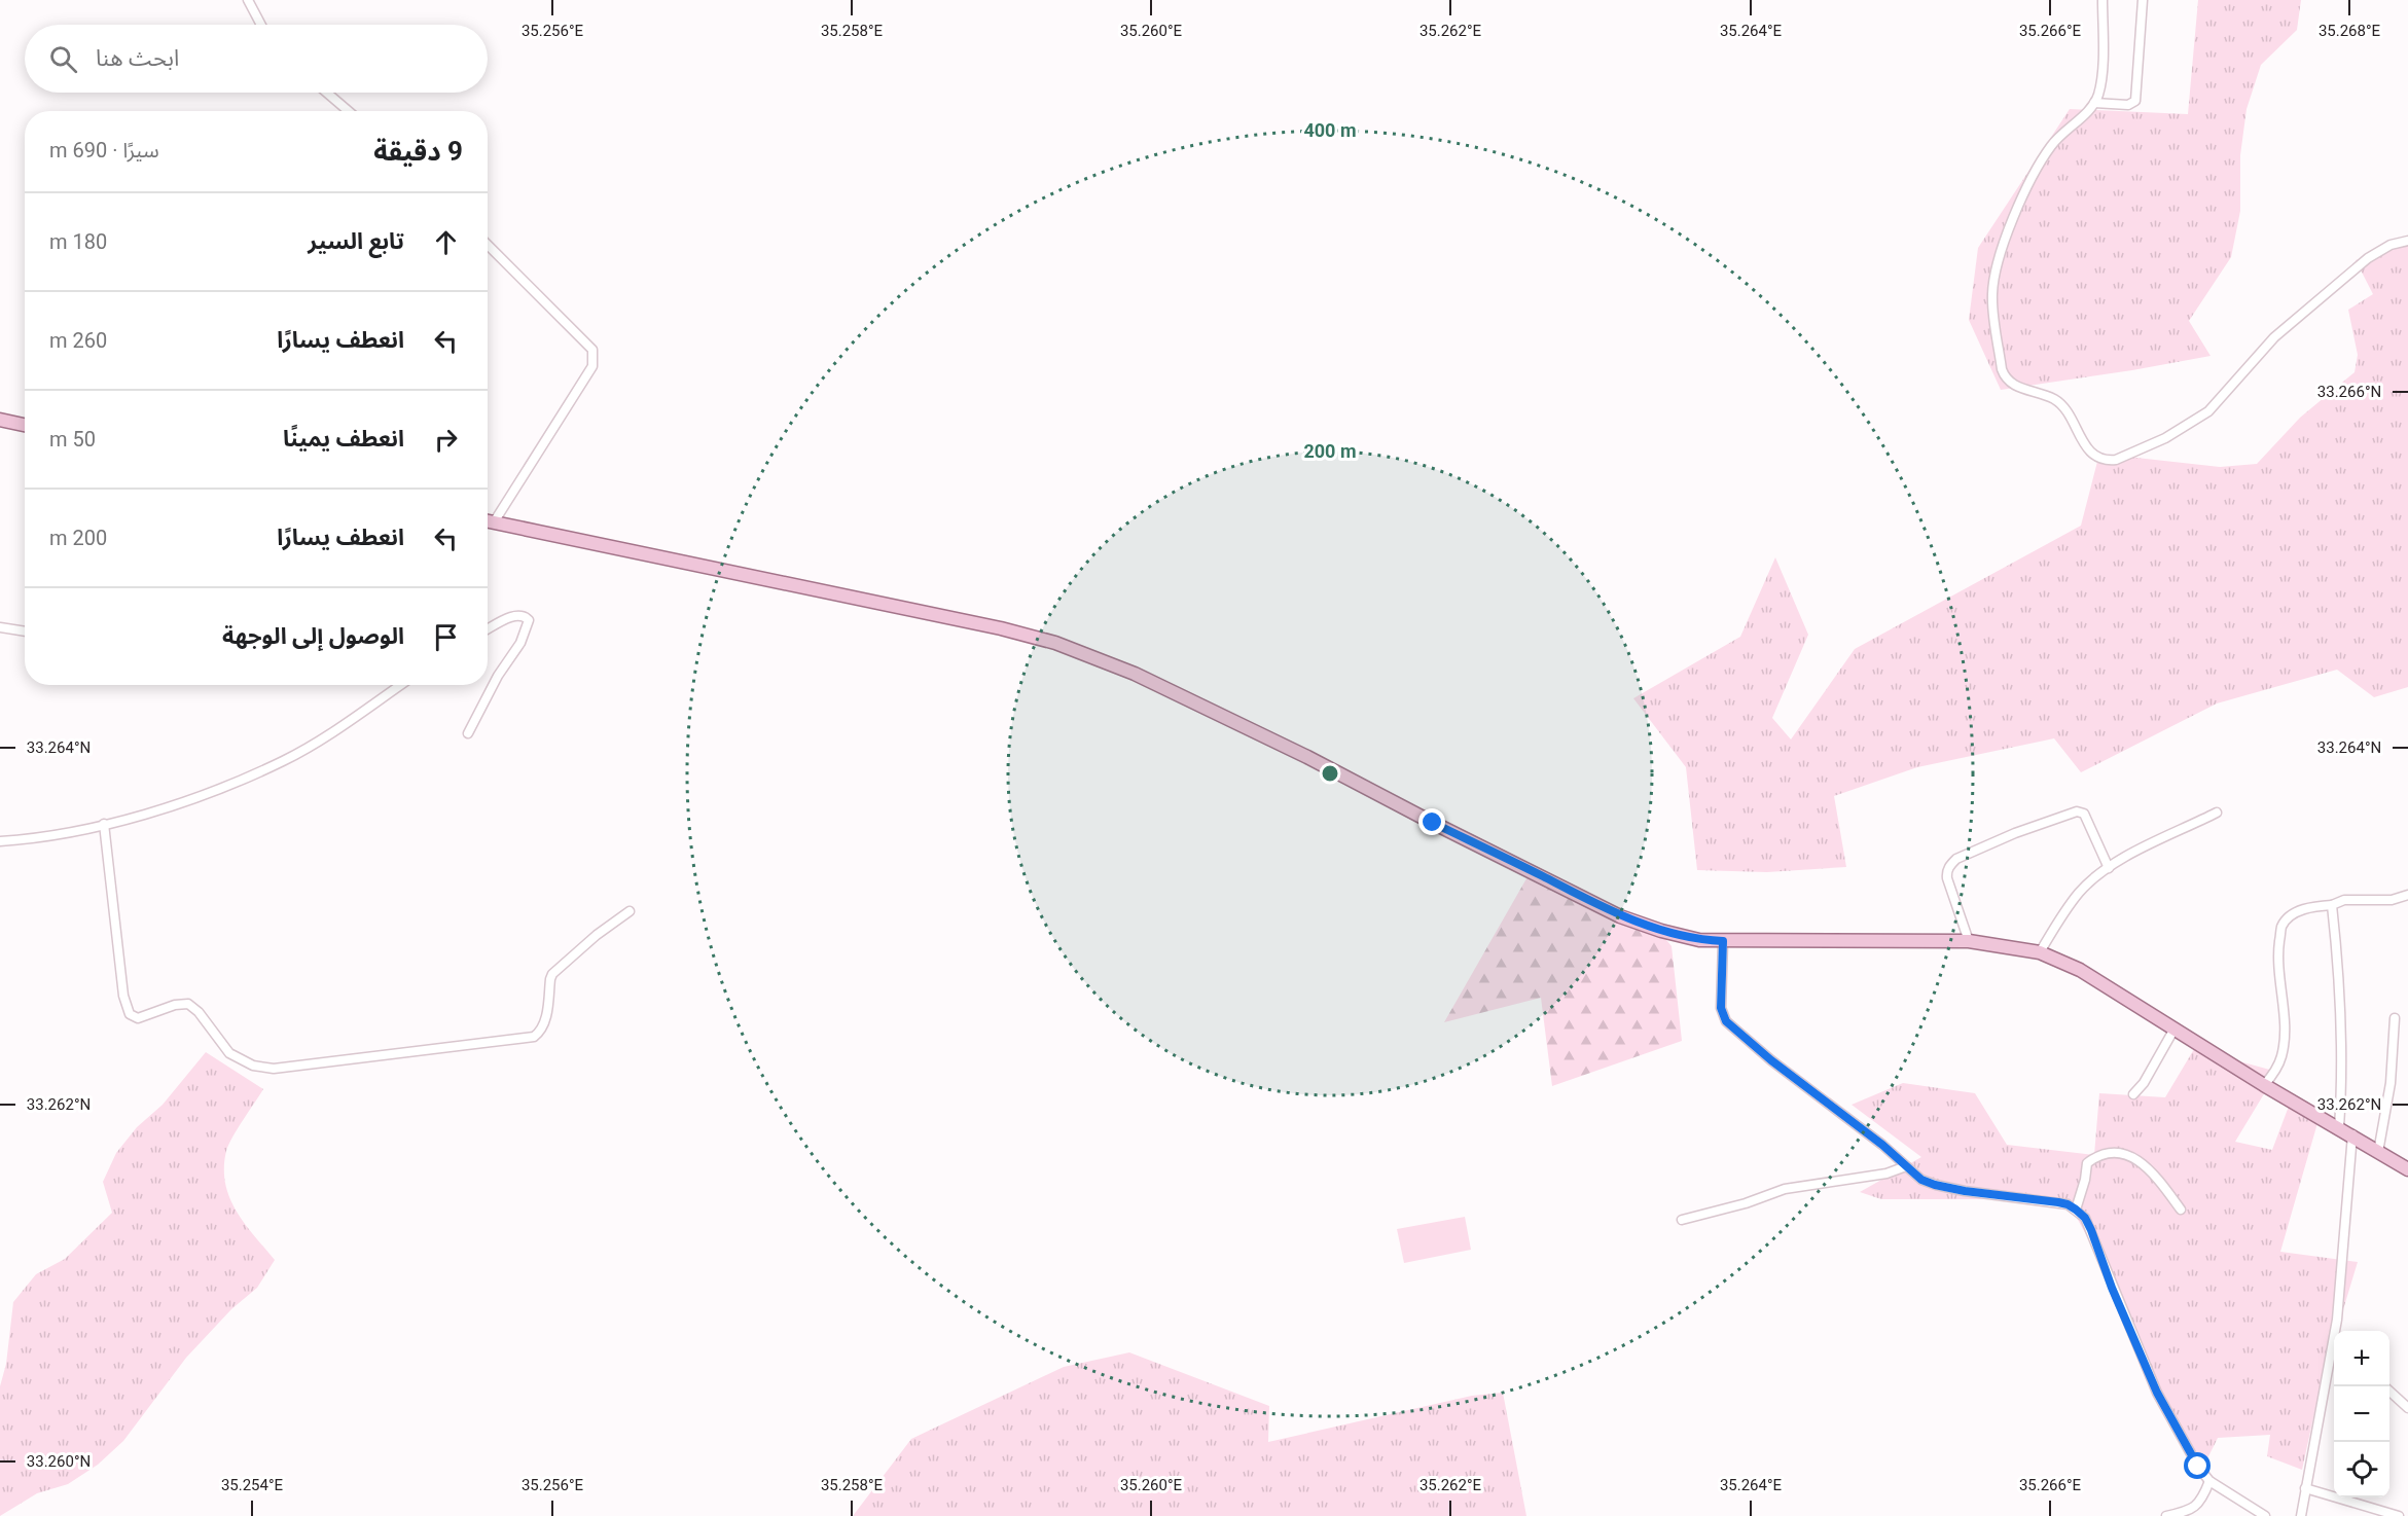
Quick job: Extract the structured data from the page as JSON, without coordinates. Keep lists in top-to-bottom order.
{
  "page": {
    "search": "ابحث هنا",
    "heading": ["9 دقيقة", "سيرًا · 690 m"],
    "list": [
      ["تابع السير", "180 m"],
      ["انعطف يسارًا", "260 m"],
      ["انعطف يمينًا", "50 m"],
      ["انعطف يسارًا", "200 m"],
      "الوصول إلى الوجهة"
    ],
    "map_buttons": ["+", "−"]
  },
  "coordinates": [
    "35.256°E",
    "35.258°E",
    "35.260°E",
    "35.262°E",
    "35.264°E",
    "35.266°E",
    "35.268°E",
    "33.266°N",
    "33.264°N",
    "33.262°N",
    "33.260°N",
    "35.254°E"
  ],
  "rings": ["400 m", "200 m"]
}
